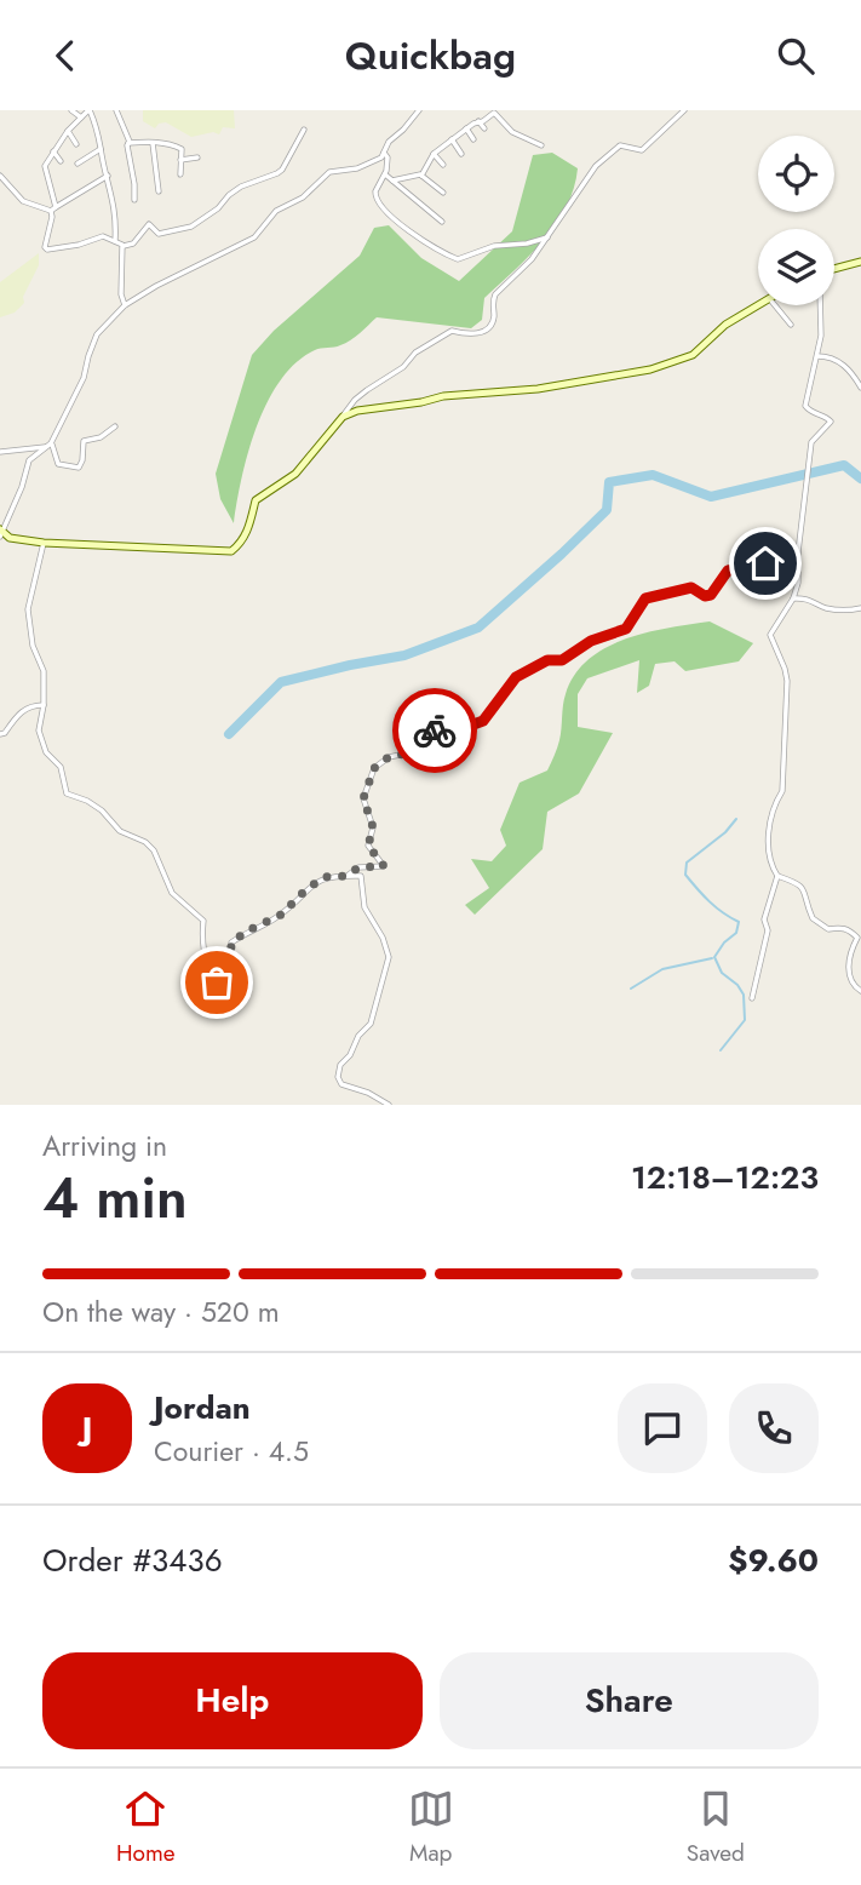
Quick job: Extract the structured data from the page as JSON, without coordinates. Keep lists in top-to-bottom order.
{
  "page": {
    "header": "Quickbag",
    "heading": ["4 min", "Arriving in", "12:18–12:23"],
    "panel": [
      "Jordan",
      "Courier · 4.5",
      "Order #3436",
      "$9.60"
    ],
    "bar": "On the way · 520 m",
    "round": "J",
    "buttons": ["Help", "Share"],
    "tabs": ["Home", "Map", "Saved"]
  }
}
